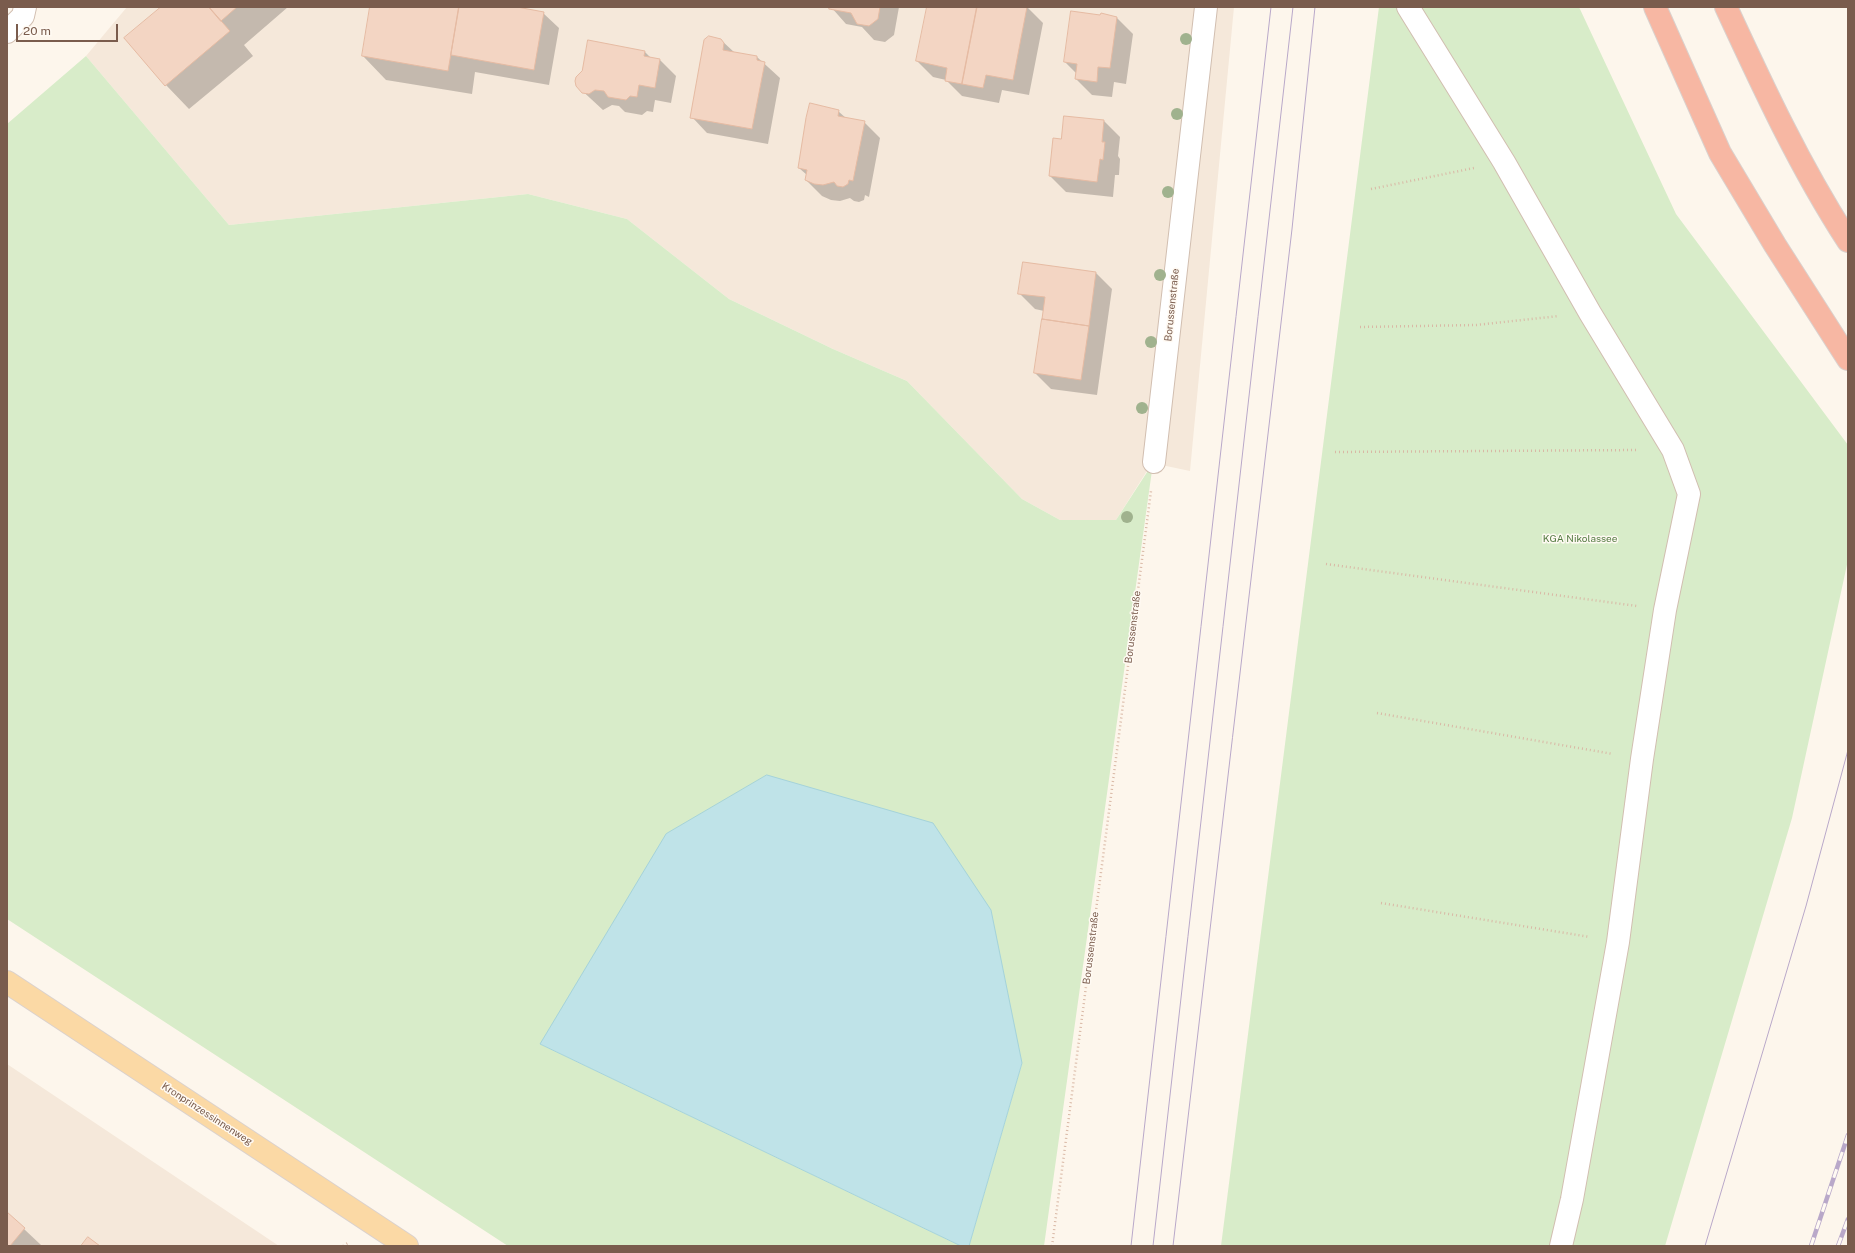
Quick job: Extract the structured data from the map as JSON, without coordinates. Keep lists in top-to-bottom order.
{
  "streets": {
    "main road": ["Kronprinzessinnenweg"],
    "street": ["Borussenstraße"]
  },
  "parks": ["KGA Nikolassee"],
  "scale_bar": "20 m"
}
